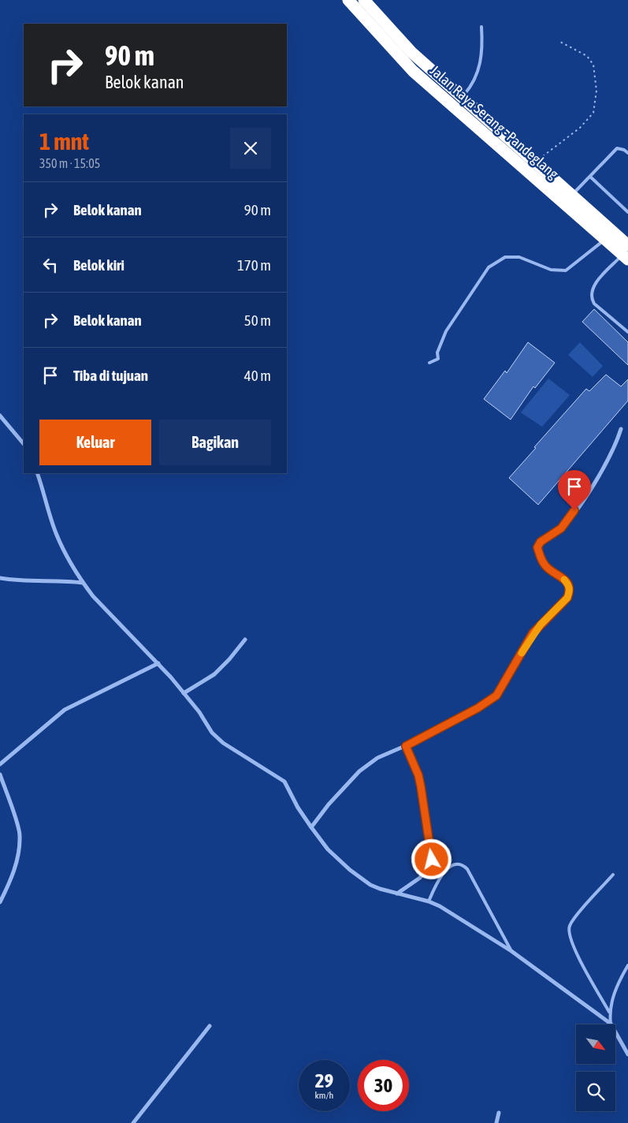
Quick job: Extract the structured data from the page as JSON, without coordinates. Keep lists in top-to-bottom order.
{
  "streets": {
    "highway": ["Jalan Raya Serang - Pandeglang"]
  },
  "north": "bottom right",
  "page": {
    "turn": ["90 m", "Belok kanan"],
    "heading": ["1 mnt", "350 m · 15:05"],
    "list": [
      {
        "name": "Belok kanan",
        "value": "90 m"
      },
      {
        "name": "Belok kiri",
        "value": "170 m"
      },
      {
        "name": "Belok kanan",
        "value": "50 m"
      },
      {
        "name": "Tiba di tujuan",
        "value": "40 m"
      }
    ],
    "buttons": ["Keluar", "Bagikan"],
    "speed": "29 km/h",
    "limit": "30"
  }
}
